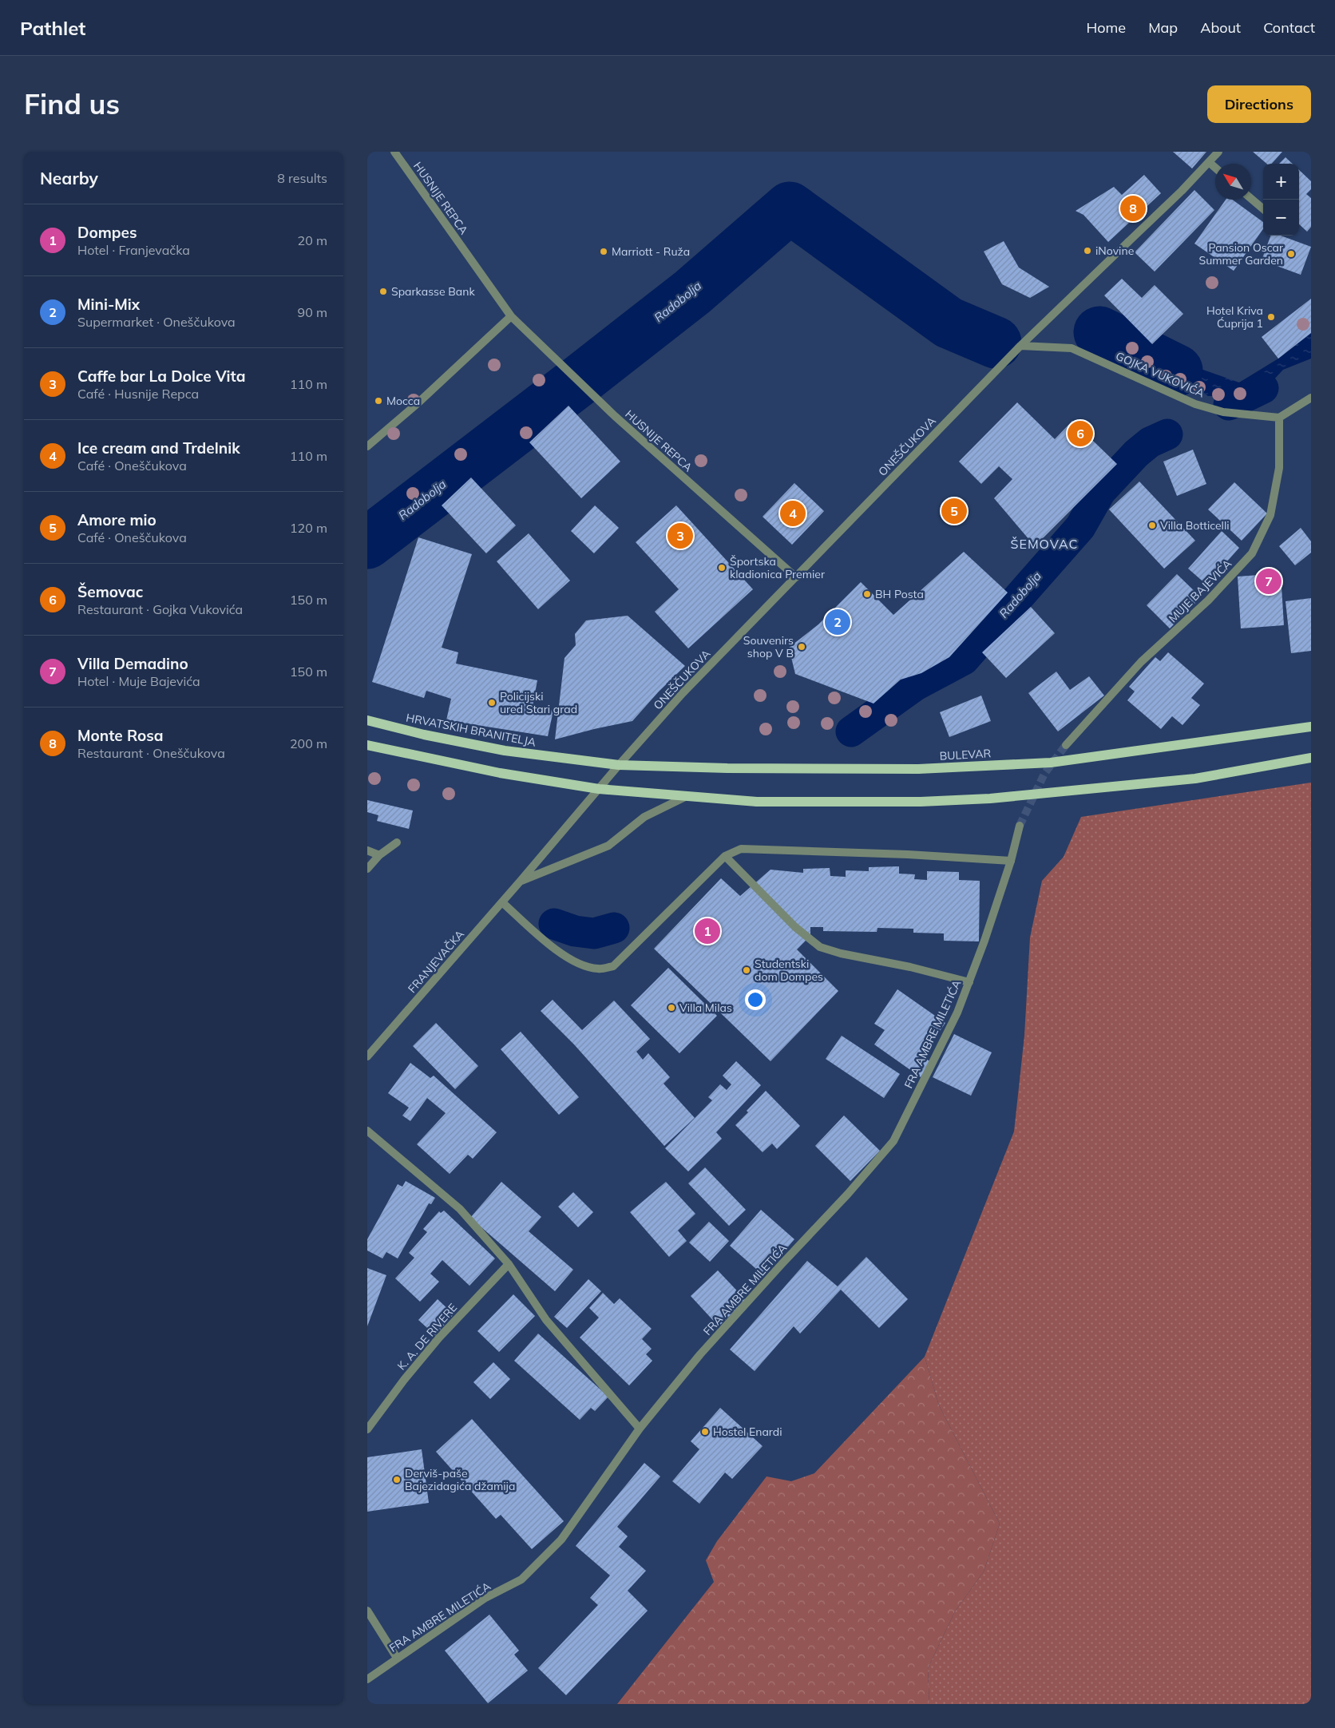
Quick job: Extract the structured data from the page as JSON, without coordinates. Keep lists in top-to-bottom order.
{
  "streets": {
    "main road": ["HRVATSKIH BRANITELJA", "BULEVAR"],
    "street": [
      "HUSNIJE REPCA",
      "GOJKA VUKOVIĆA",
      "ONEŠČUKOVA",
      "MUJE BAJEVIĆA",
      "FRANJEVAČKA",
      "FRA AMBRE MILETIĆA",
      "K. A. DE RIVERE"
    ]
  },
  "crossings": [
    ["HUSNIJE REPCA", "ONEŠČUKOVA"],
    ["GOJKA VUKOVIĆA", "ONEŠČUKOVA"],
    ["GOJKA VUKOVIĆA", "MUJE BAJEVIĆA"],
    ["ONEŠČUKOVA", "HRVATSKIH BRANITELJA"],
    ["ONEŠČUKOVA", "BULEVAR"],
    ["ONEŠČUKOVA", "FRANJEVAČKA"],
    ["HRVATSKIH BRANITELJA", "BULEVAR"],
    ["HRVATSKIH BRANITELJA", "FRANJEVAČKA"],
    ["BULEVAR", "FRANJEVAČKA"]
  ],
  "districts": ["ŠEMOVAC"],
  "water": ["Radobolja"],
  "places": [
    "iNovine",
    "Marriott - Ruža",
    "Pansion Oscar Summer Garden",
    "Sparkasse Bank",
    "Hotel Kriva Ćuprija 1",
    "Mocca",
    "Villa Botticelli",
    "Športska kladionica Premier",
    "BH Posta",
    "Souvenirs shop V B",
    "Policijski ured Stari grad",
    "Studentski dom Dompes",
    "Villa Milas",
    "Hostel Enardi",
    "Derviš-paše Bajezidagića džamija"
  ],
  "north": "top left",
  "page": {
    "header": "Pathlet",
    "nav": [
      "Home",
      "Map",
      "About",
      "Contact"
    ],
    "buttons": "Directions",
    "title": "Find us",
    "heading": ["Nearby", "8 results"],
    "map_buttons": ["+", "−"],
    "pins": [
      "8",
      "6",
      "5",
      "4",
      "3",
      "7",
      "2",
      "1"
    ],
    "list": [
      {
        "mark": "1",
        "name": "Dompes",
        "note": "Hotel · Franjevačka",
        "value": "20 m"
      },
      {
        "mark": "2",
        "name": "Mini-Mix",
        "note": "Supermarket · Oneščukova",
        "value": "90 m"
      },
      {
        "mark": "3",
        "name": "Caffe bar La Dolce Vita",
        "note": "Café · Husnije Repca",
        "value": "110 m"
      },
      {
        "mark": "4",
        "name": "Ice cream and Trdelnik",
        "note": "Café · Oneščukova",
        "value": "110 m"
      },
      {
        "mark": "5",
        "name": "Amore mio",
        "note": "Café · Oneščukova",
        "value": "120 m"
      },
      {
        "mark": "6",
        "name": "Šemovac",
        "note": "Restaurant · Gojka Vukovića",
        "value": "150 m"
      },
      {
        "mark": "7",
        "name": "Villa Demadino",
        "note": "Hotel · Muje Bajevića",
        "value": "150 m"
      },
      {
        "mark": "8",
        "name": "Monte Rosa",
        "note": "Restaurant · Oneščukova",
        "value": "200 m"
      }
    ]
  }
}
